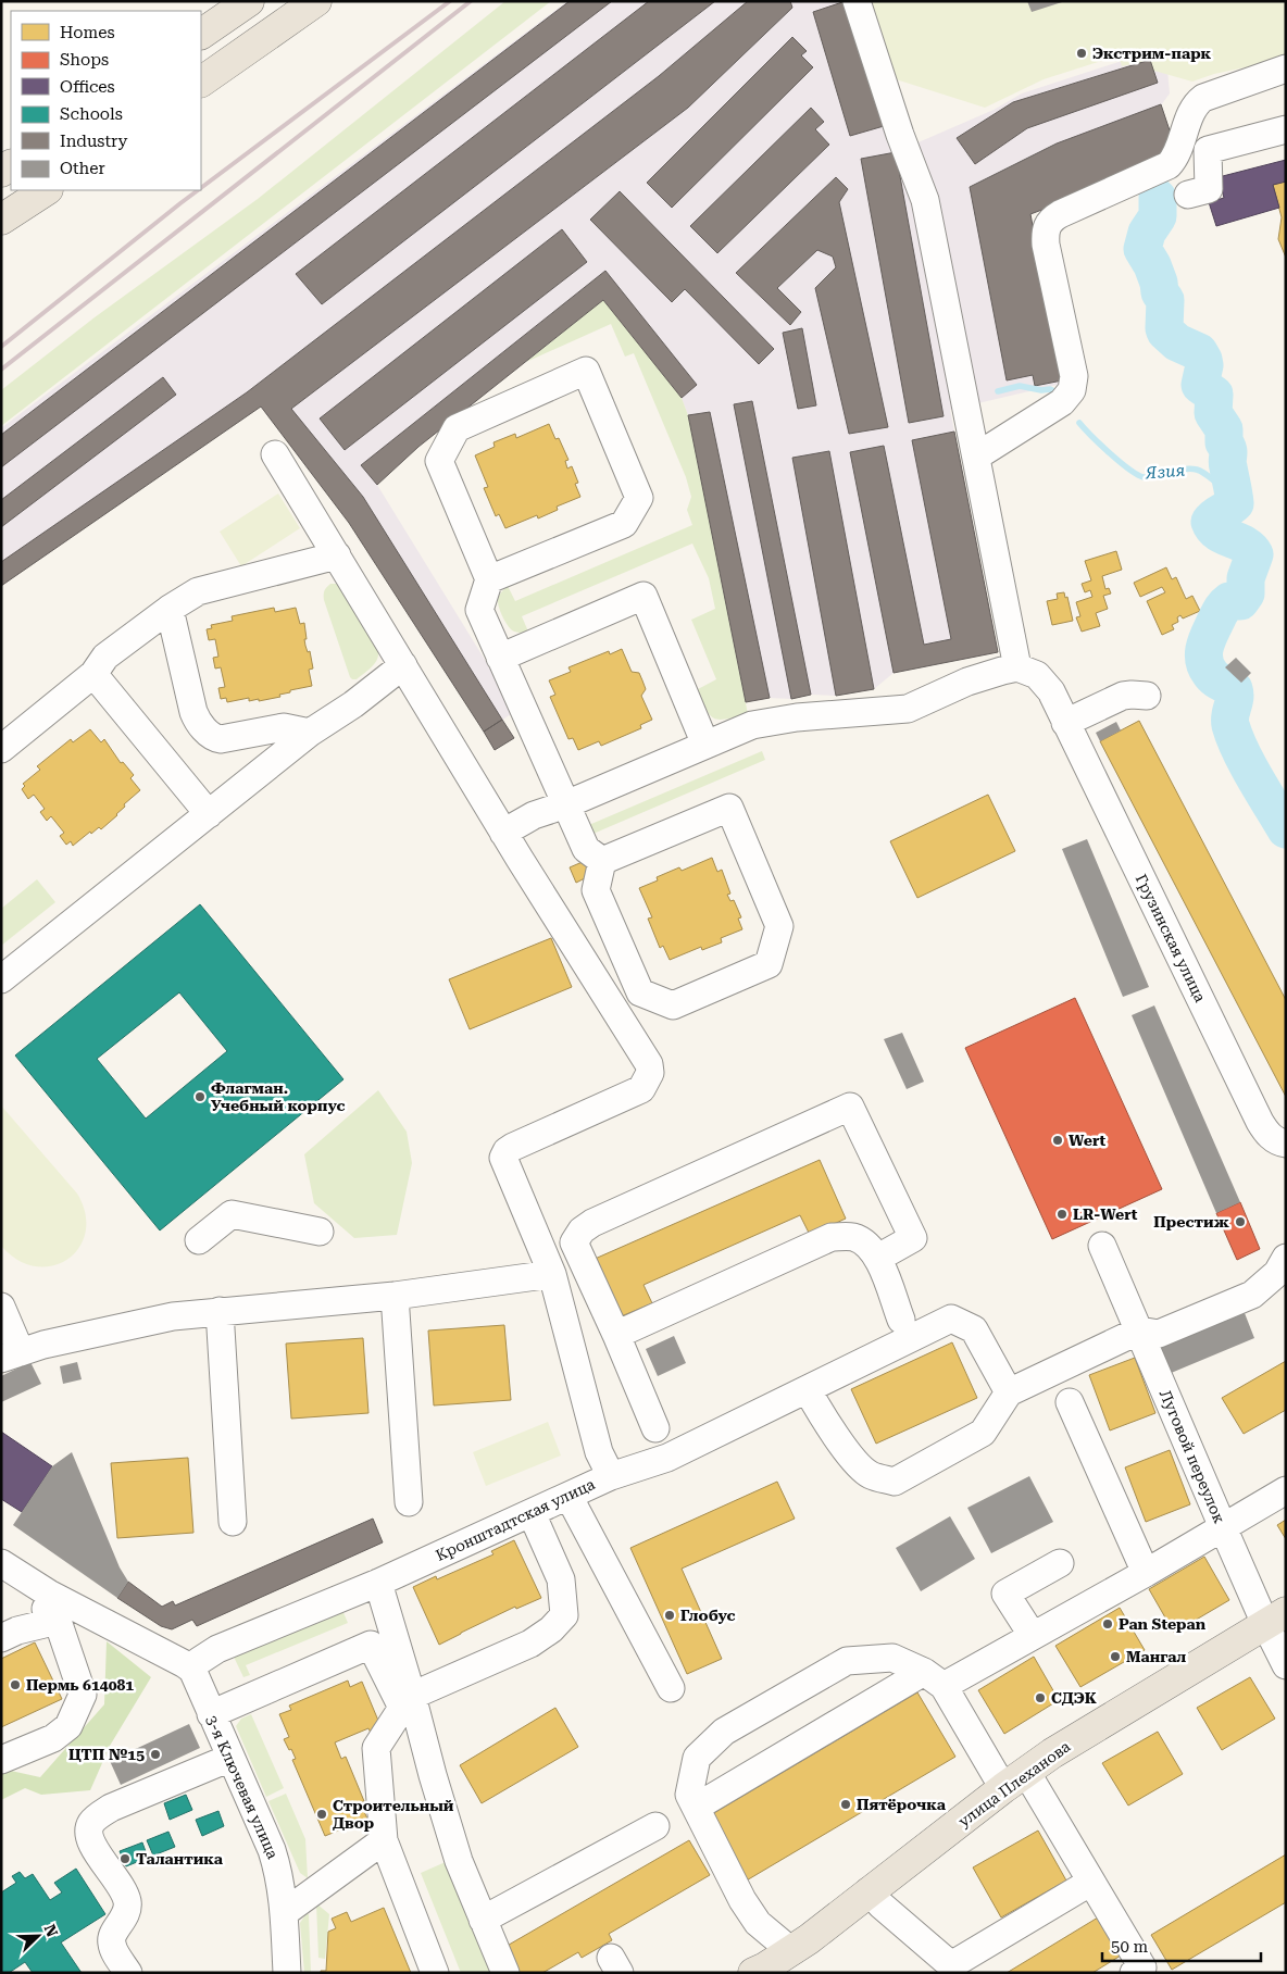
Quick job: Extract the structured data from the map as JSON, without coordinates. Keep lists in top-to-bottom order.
{
  "streets": {
    "main road": ["улица Плеханова"],
    "street": [
      "Грузинская улица",
      "Луговой переулок",
      "Кронштадтская улица",
      "3-я Ключевая улица"
    ]
  },
  "crossings": [
    ["Луговой переулок", "улица Плеханова"],
    ["Кронштадтская улица", "3-я Ключевая улица"]
  ],
  "water": ["Язия"],
  "places": [
    "Экстрим-парк",
    "Флагман. Учебный корпус",
    "Wert",
    "LR-Wert",
    "Престиж",
    "Глобус",
    "Pan Stepan",
    "Мангал",
    "Пермь 614081",
    "СДЭК",
    "ЦТП №15",
    "Пятёрочка",
    "Строительный Двор",
    "Талантика"
  ],
  "legend": [
    "Homes",
    "Shops",
    "Offices",
    "Schools",
    "Industry",
    "Other"
  ],
  "scale_bar": "50 m",
  "north": "top right"
}
